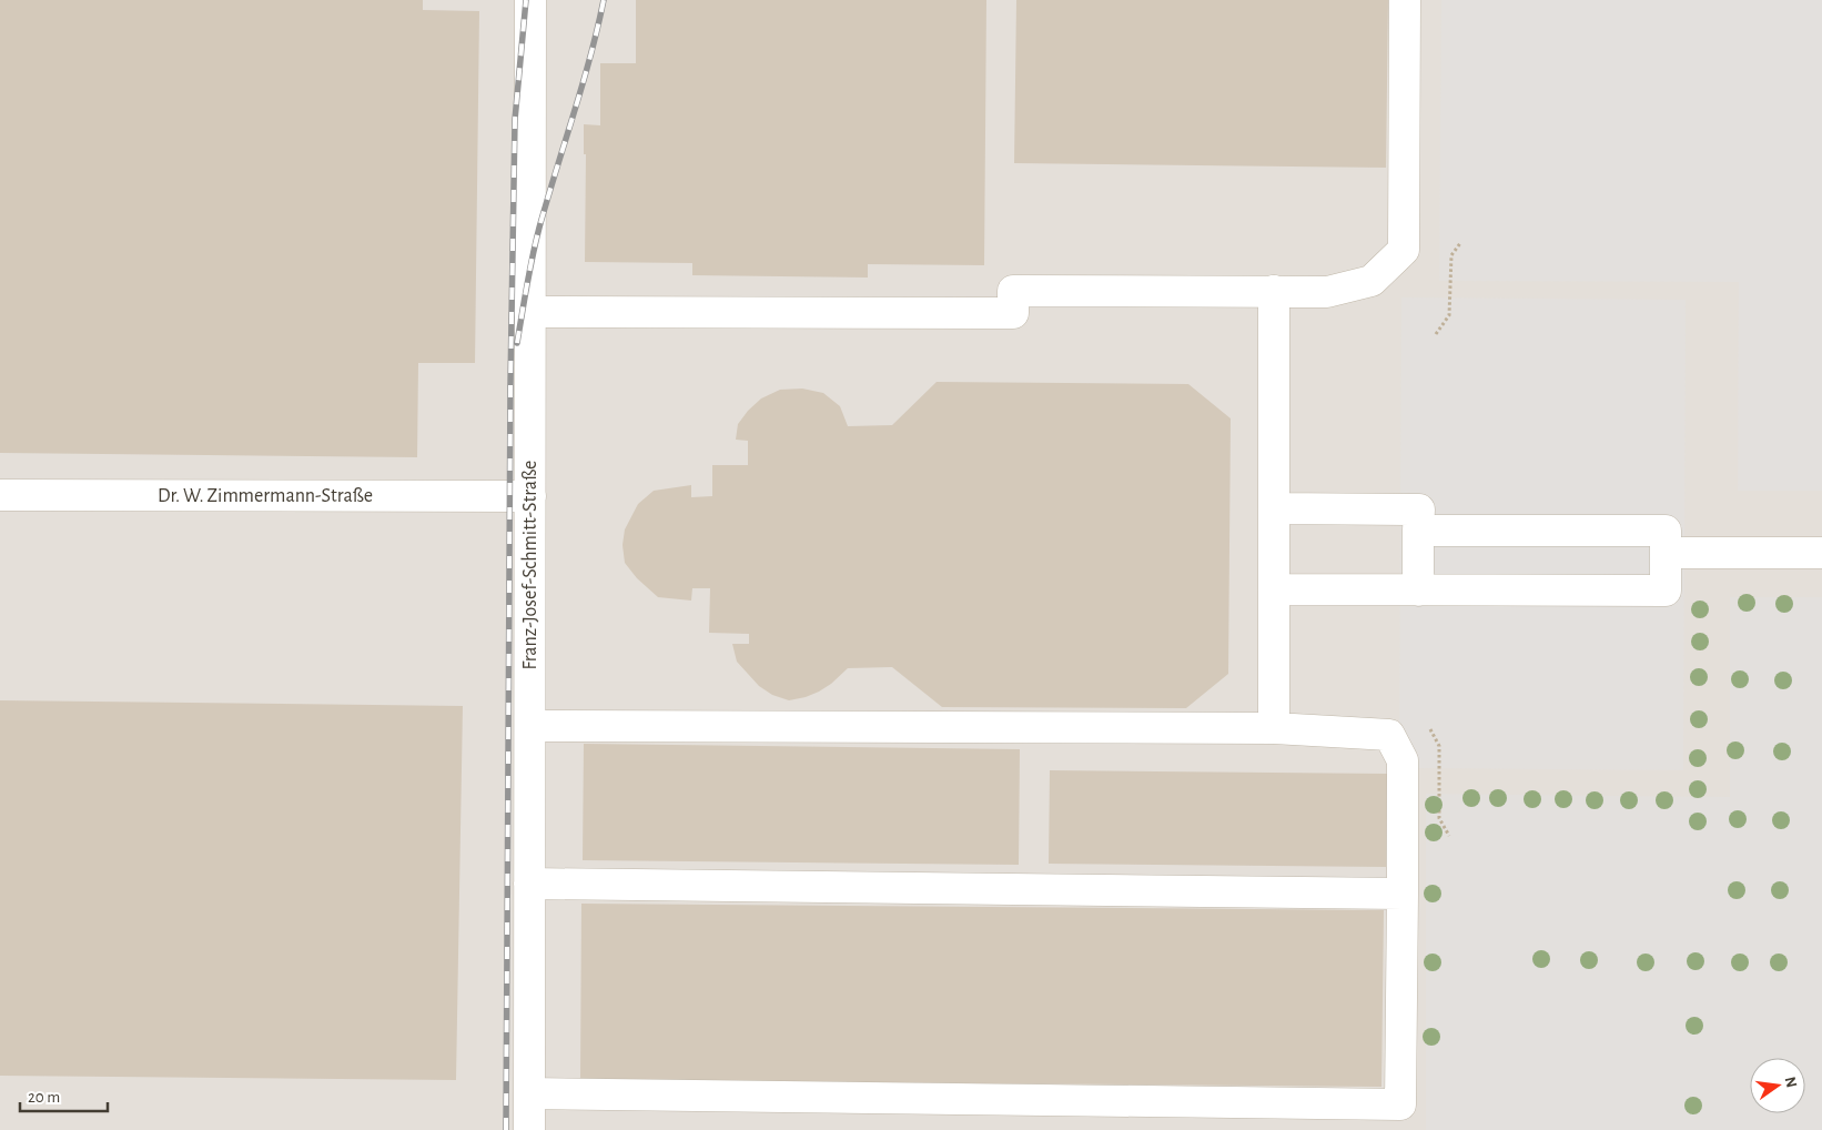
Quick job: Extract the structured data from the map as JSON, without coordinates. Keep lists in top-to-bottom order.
{
  "streets": {
    "lane": ["Dr. W. Zimmermann-Straße", "Franz-Josef-Schmitt-Straße"]
  },
  "crossings": [
    ["Dr. W. Zimmermann-Straße", "Franz-Josef-Schmitt-Straße"]
  ],
  "scale_bar": "20 m",
  "north": "right"
}
